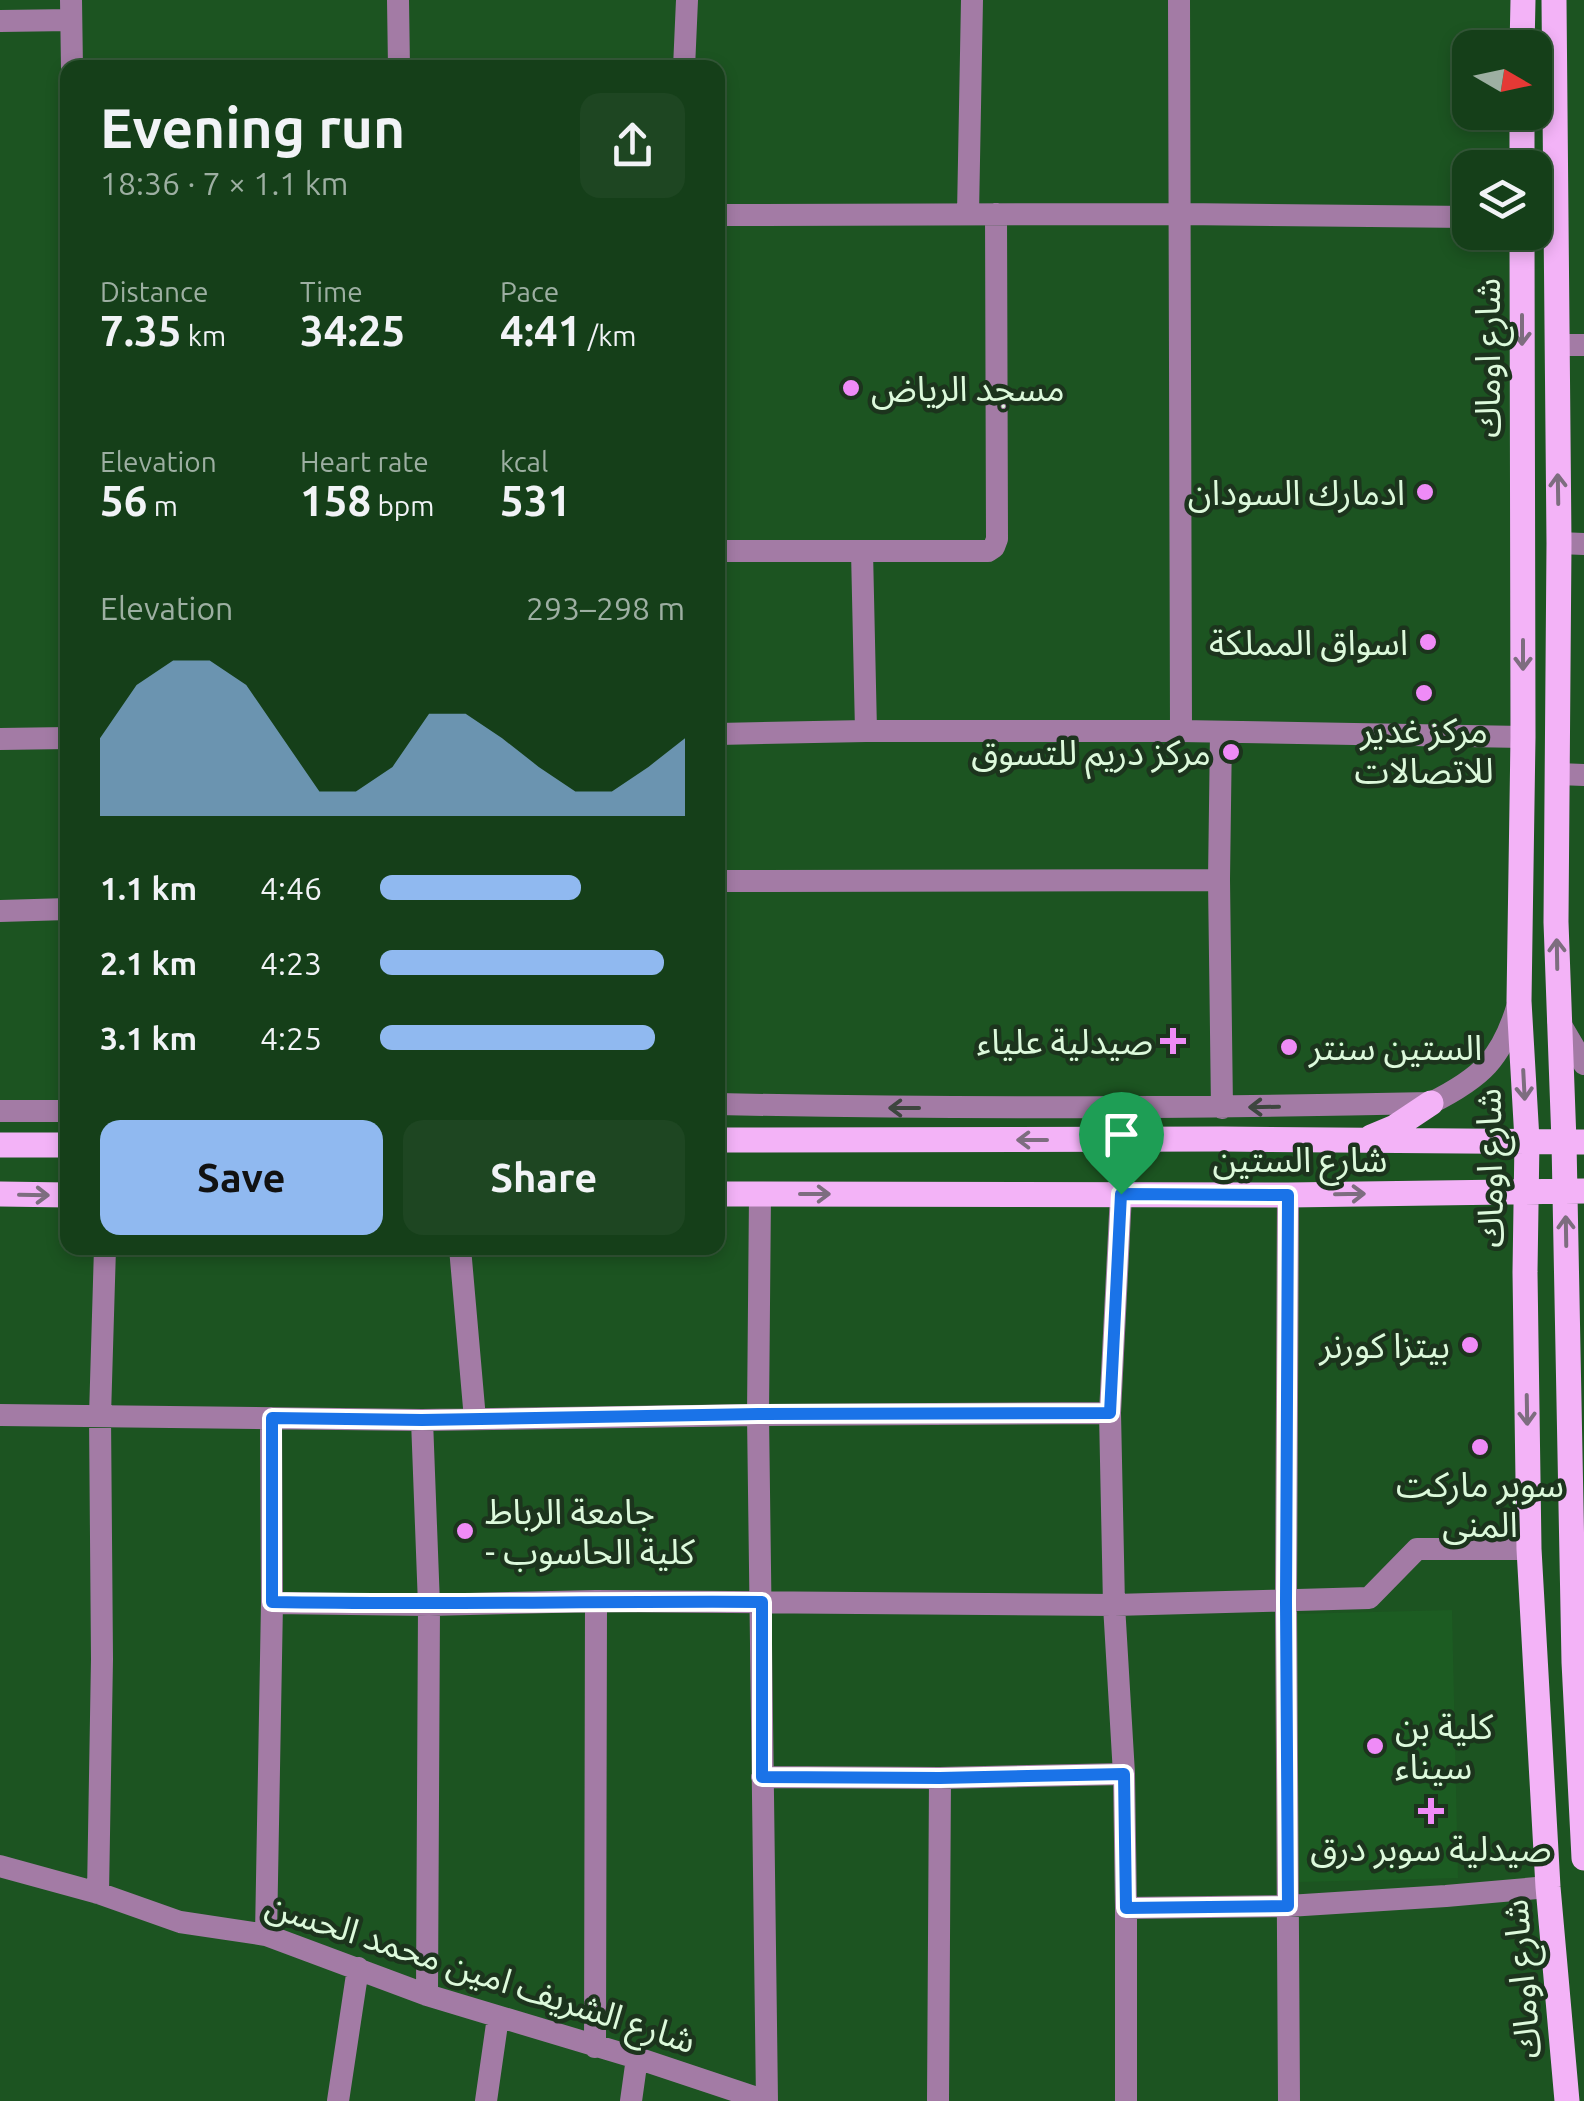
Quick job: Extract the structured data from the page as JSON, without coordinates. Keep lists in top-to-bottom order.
{
  "streets": {
    "main road": ["شارع اوماك", "شارع الستين"],
    "street": ["شارع الشريف امين محمد الحسن"]
  },
  "crossings": [
    ["شارع اوماك", "شارع الستين"],
    ["شارع الستين", "شارع الشريف امين محمد الحسن"]
  ],
  "places": {
    "other": [
      "مسجد الرياض",
      "ادمارك السودان",
      "اسواق المملكة",
      "مركز غدير للاتصالات",
      "مركز دريم للتسوق",
      "الستين سنتر",
      "بيتزا كورنر",
      "سوبر ماركت المنى",
      "جامعة الرباط - كلية الحاسوب",
      "كلية بن سيناء"
    ],
    "health": ["صيدلية علياء", "صيدلية سوبر درق"]
  },
  "north": "right",
  "page": {
    "heading": ["Evening run", "18:36 · 7 × 1.1 km"],
    "stats": [
      ["Distance", "7.35 km"],
      ["Time", "34:25"],
      ["Pace", "4:41 /km"],
      ["Elevation", "56 m"],
      ["Heart rate", "158 bpm"],
      ["kcal", "531"]
    ],
    "chart": ["Elevation", "293–298 m"],
    "list": [
      {
        "name": "1.1 km",
        "note": "4:46"
      },
      {
        "name": "2.1 km",
        "note": "4:23"
      },
      {
        "name": "3.1 km",
        "note": "4:25"
      }
    ],
    "buttons": ["Save", "Share"]
  }
}
